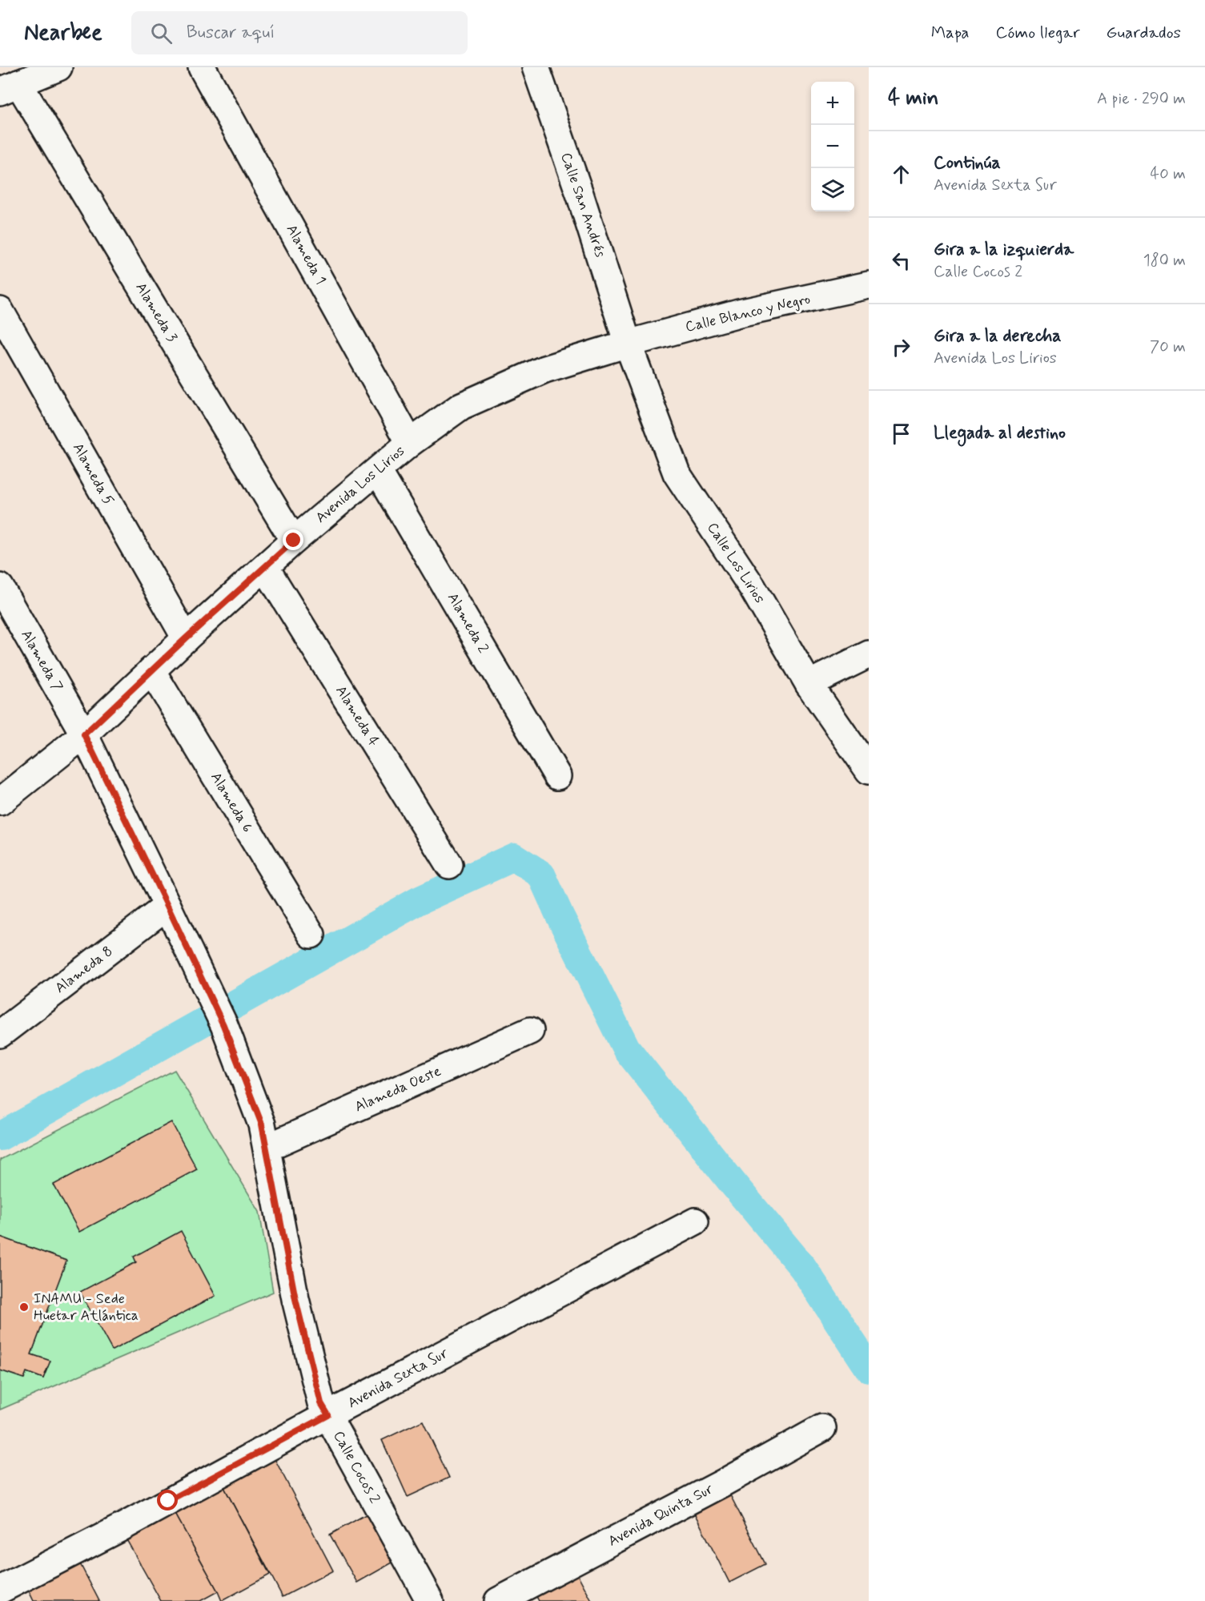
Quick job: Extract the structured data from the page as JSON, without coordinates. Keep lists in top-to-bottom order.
{
  "streets": {
    "street": [
      "Calle San Andrés",
      "Alameda 1",
      "Alameda 3",
      "Calle Blanco y Negro",
      "Alameda 5",
      "Avenida Los Lirios",
      "Calle Los Lirios",
      "Alameda 2",
      "Alameda 7",
      "Alameda 4",
      "Alameda 6",
      "Alameda 8",
      "Alameda Oeste",
      "Avenida Sexta Sur",
      "Calle Cocos 2",
      "Avenida Quinta Sur"
    ]
  },
  "crossings": [
    ["Calle San Andrés", "Calle Blanco y Negro"],
    ["Calle San Andrés", "Avenida Los Lirios"],
    ["Calle San Andrés", "Calle Los Lirios"],
    ["Alameda 1", "Avenida Los Lirios"],
    ["Alameda 3", "Avenida Los Lirios"],
    ["Calle Blanco y Negro", "Avenida Los Lirios"],
    ["Calle Blanco y Negro", "Calle Los Lirios"],
    ["Alameda 5", "Avenida Los Lirios"],
    ["Avenida Los Lirios", "Calle Los Lirios"],
    ["Avenida Los Lirios", "Alameda 2"],
    ["Avenida Los Lirios", "Alameda 7"],
    ["Avenida Los Lirios", "Alameda 4"],
    ["Avenida Los Lirios", "Alameda 6"],
    ["Avenida Los Lirios", "Calle Cocos 2"],
    ["Alameda 7", "Calle Cocos 2"],
    ["Alameda 8", "Calle Cocos 2"],
    ["Alameda Oeste", "Calle Cocos 2"],
    ["Avenida Sexta Sur", "Calle Cocos 2"]
  ],
  "places": ["INAMU - Sede Huetar Atlántica"],
  "page": {
    "header": "Nearbee",
    "search": "Buscar aquí",
    "nav": ["Mapa", "Cómo llegar", "Guardados"],
    "heading": ["4 min", "A pie · 290 m"],
    "map_buttons": ["+", "−"],
    "list": [
      ["Continúa", "Avenida Sexta Sur", "40 m"],
      ["Gira a la izquierda", "Calle Cocos 2", "180 m"],
      ["Gira a la derecha", "Avenida Los Lirios", "70 m"],
      "Llegada al destino"
    ]
  }
}
